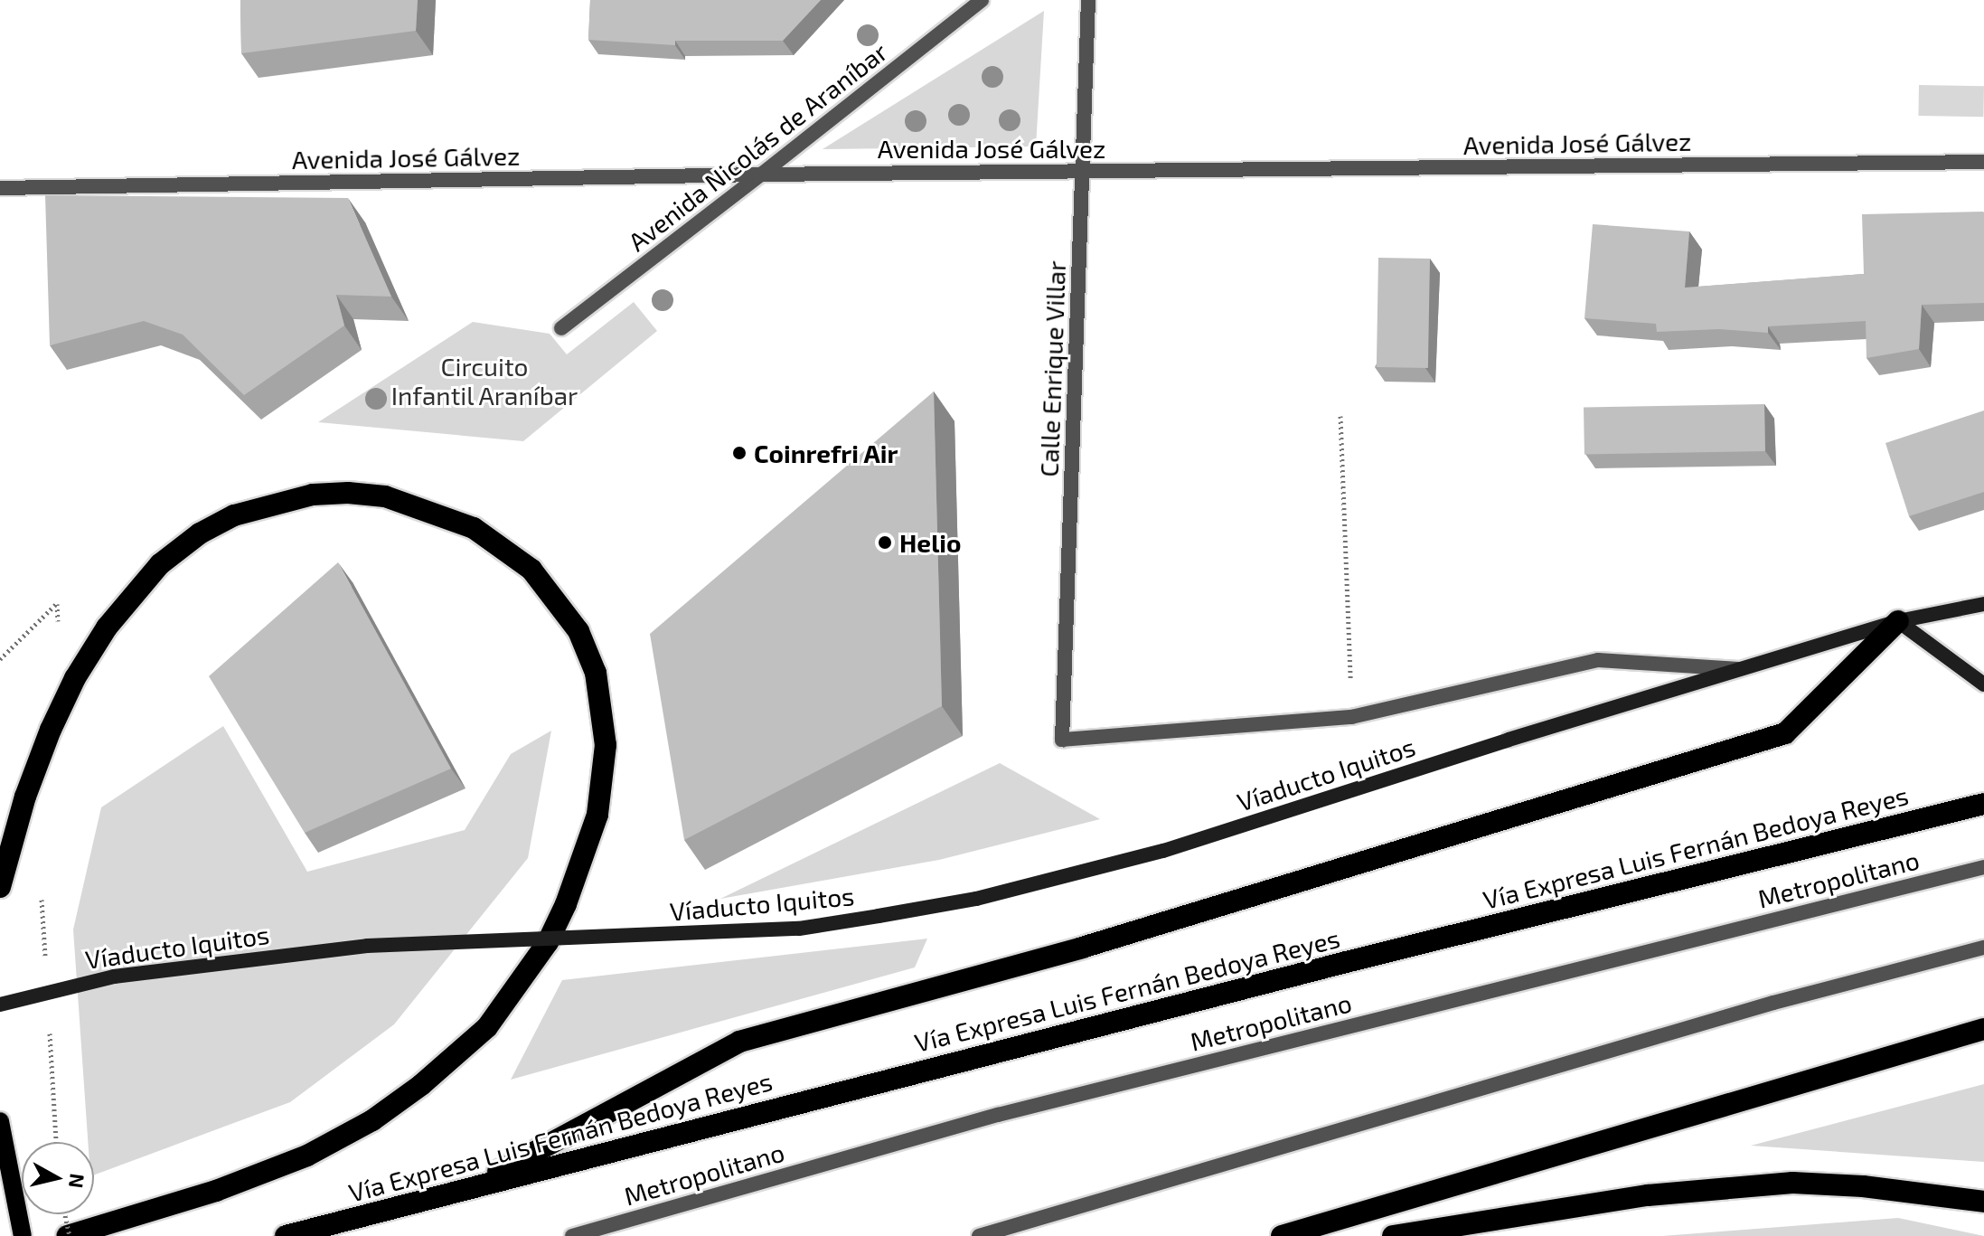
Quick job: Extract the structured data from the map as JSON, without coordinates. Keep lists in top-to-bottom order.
{
  "streets": {
    "highway": ["Vía Expresa Luis Fernán Bedoya Reyes"],
    "main road": ["Víaducto Iquitos"],
    "street": [
      "Avenida José Gálvez",
      "Avenida Nicolás de Araníbar",
      "Calle Enrique Villar",
      "Metropolitano"
    ]
  },
  "crossings": [
    ["Avenida José Gálvez", "Avenida Nicolás de Araníbar"],
    ["Avenida José Gálvez", "Calle Enrique Villar"]
  ],
  "parks": ["Circuito Infantil Araníbar"],
  "places": ["Coinrefri Air", "Helio"],
  "north": "right"
}
